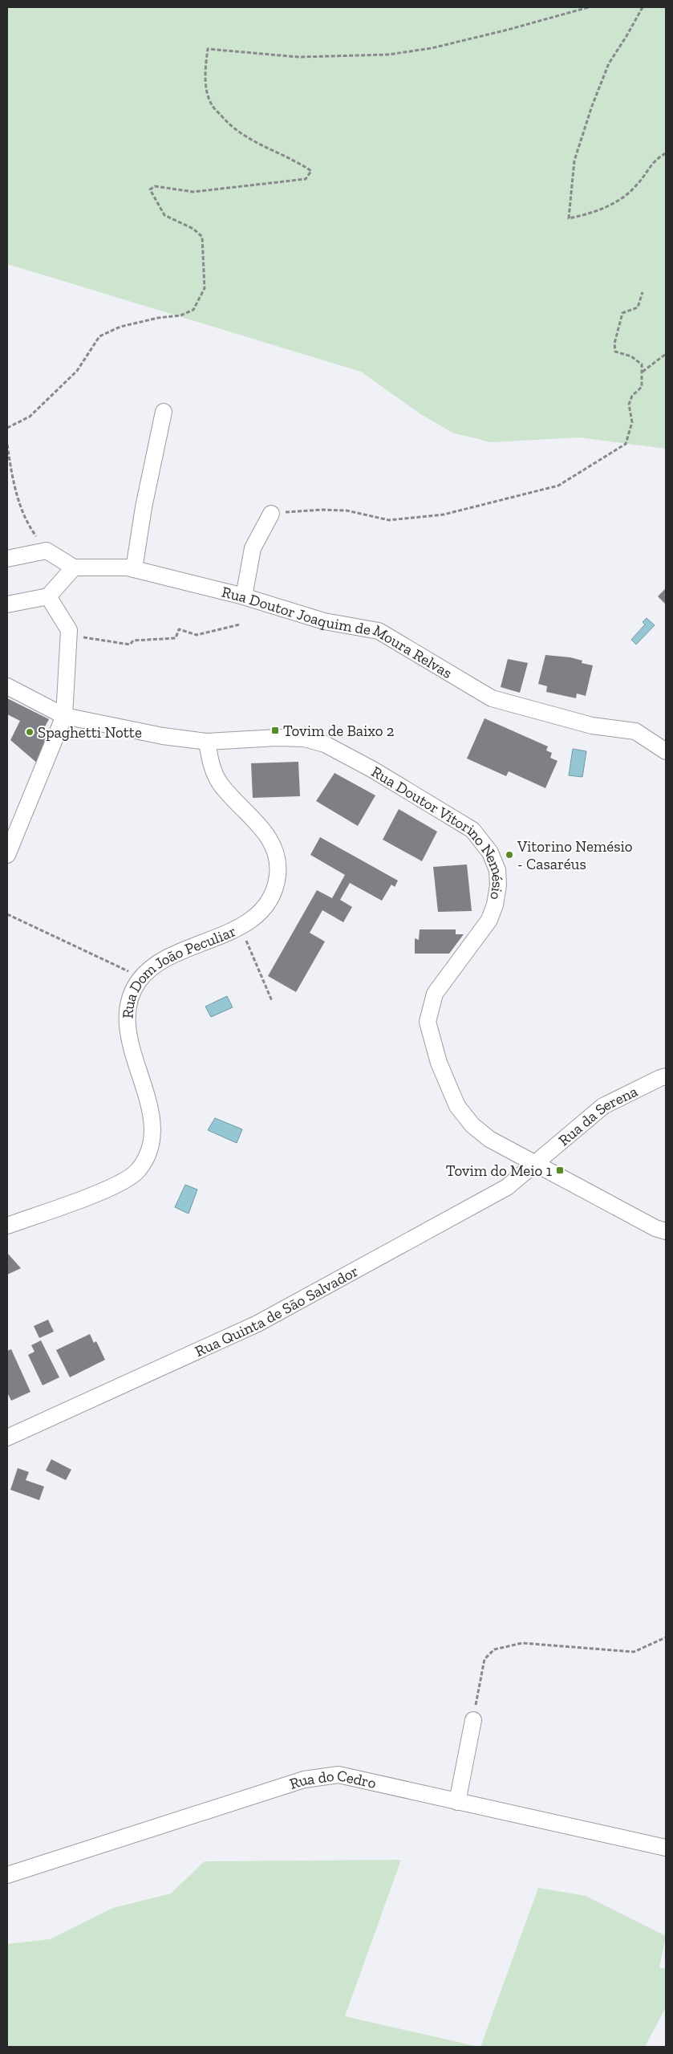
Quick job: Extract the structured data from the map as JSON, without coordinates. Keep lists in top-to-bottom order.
{
  "streets": {
    "street": [
      "Rua Doutor Joaquim de Moura Relvas",
      "Rua Doutor Vitorino Nemésio",
      "Rua Dom João Peculiar",
      "Rua da Serena",
      "Rua Quinta de São Salvador",
      "Rua do Cedro"
    ]
  },
  "crossings": [
    ["Rua Doutor Vitorino Nemésio", "Rua Dom João Peculiar"],
    ["Rua Doutor Vitorino Nemésio", "Rua da Serena"],
    ["Rua Doutor Vitorino Nemésio", "Rua Quinta de São Salvador"],
    ["Rua da Serena", "Rua Quinta de São Salvador"]
  ],
  "places": {
    "transit": ["Tovim de Baixo 2", "Tovim do Meio 1"],
    "other": ["Spaghetti Notte", "Vitorino Nemésio - Casaréus"]
  }
}
